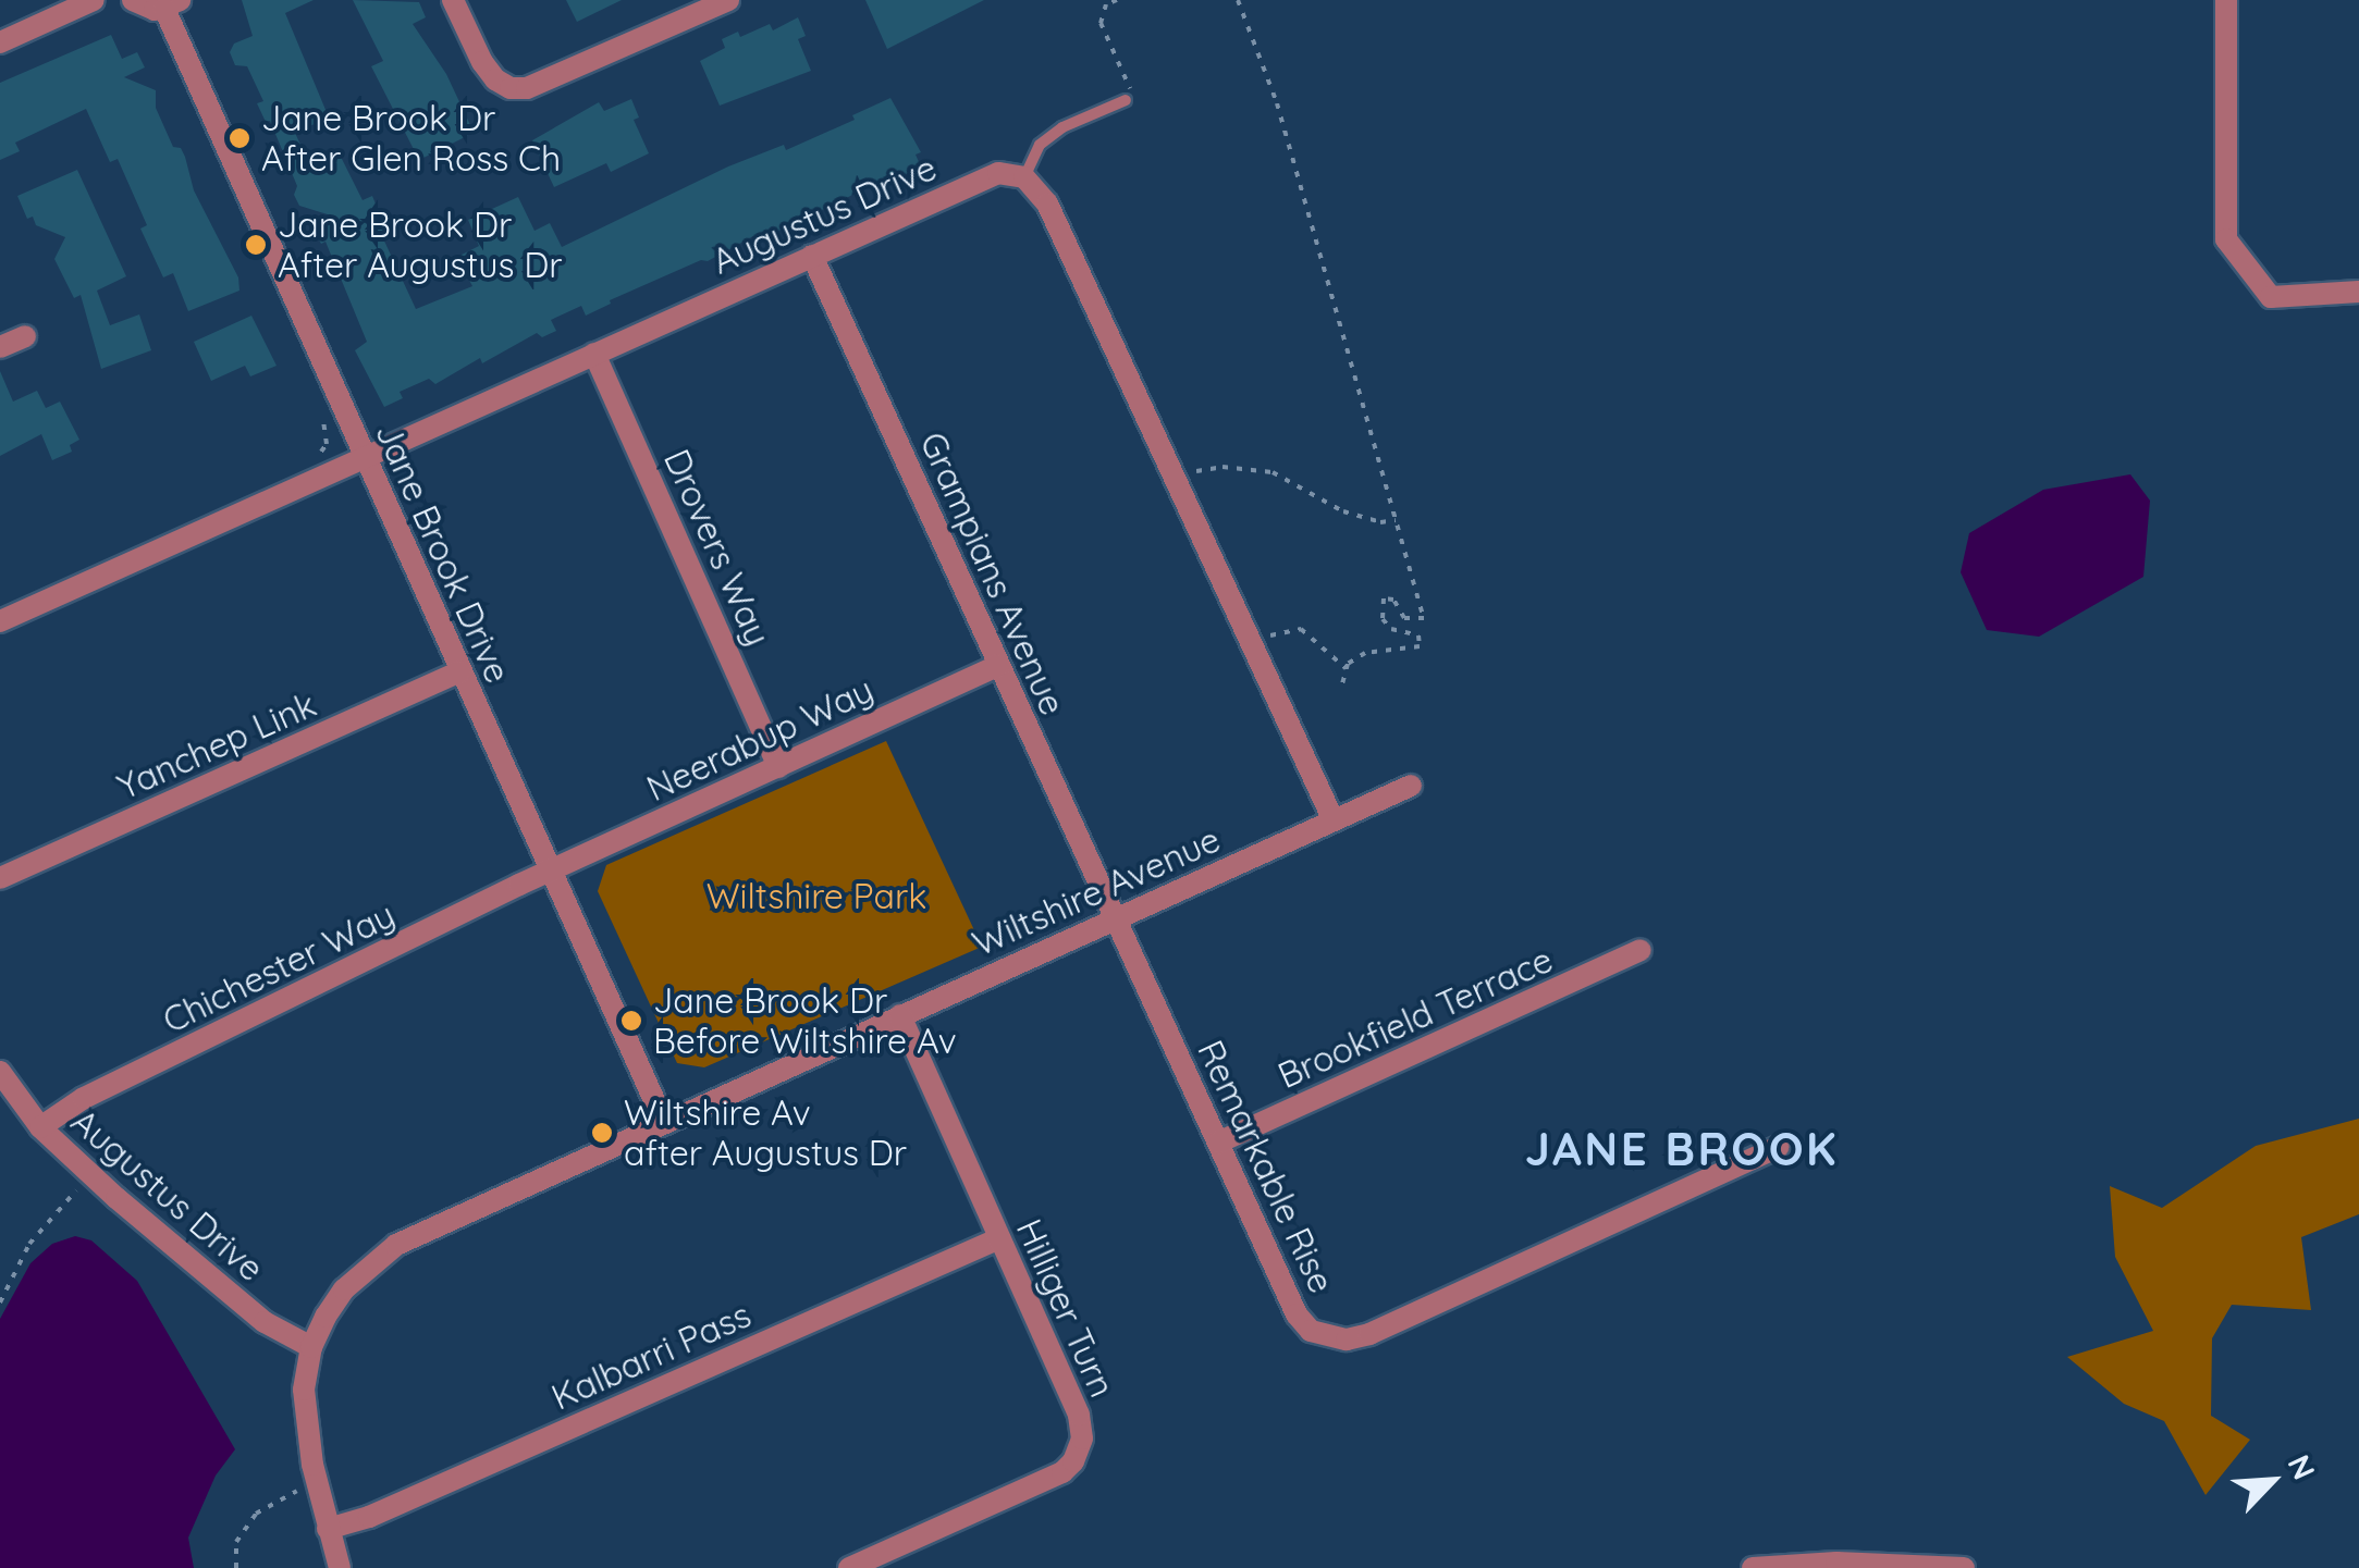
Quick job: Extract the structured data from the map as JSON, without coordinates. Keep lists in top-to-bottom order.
{
  "streets": {
    "street": [
      "Augustus Drive",
      "Drovers Way",
      "Jane Brook Drive",
      "Grampians Avenue",
      "Neerabup Way",
      "Yanchep Link",
      "Wiltshire Avenue",
      "Chichester Way",
      "Brookfield Terrace",
      "Remarkable Rise",
      "Hilliger Turn",
      "Kalbarri Pass"
    ]
  },
  "crossings": [
    ["Augustus Drive", "Drovers Way"],
    ["Augustus Drive", "Jane Brook Drive"],
    ["Augustus Drive", "Grampians Avenue"],
    ["Augustus Drive", "Wiltshire Avenue"],
    ["Augustus Drive", "Chichester Way"],
    ["Drovers Way", "Neerabup Way"],
    ["Jane Brook Drive", "Neerabup Way"],
    ["Jane Brook Drive", "Yanchep Link"],
    ["Jane Brook Drive", "Wiltshire Avenue"],
    ["Jane Brook Drive", "Chichester Way"],
    ["Grampians Avenue", "Neerabup Way"],
    ["Grampians Avenue", "Wiltshire Avenue"],
    ["Grampians Avenue", "Remarkable Rise"],
    ["Neerabup Way", "Chichester Way"],
    ["Wiltshire Avenue", "Remarkable Rise"],
    ["Wiltshire Avenue", "Hilliger Turn"],
    ["Brookfield Terrace", "Remarkable Rise"],
    ["Hilliger Turn", "Kalbarri Pass"]
  ],
  "districts": ["JANE BROOK"],
  "parks": ["Wiltshire Park"],
  "places": [
    "Jane Brook Dr After Glen Ross Ch",
    "Jane Brook Dr After Augustus Dr",
    "Jane Brook Dr Before Wiltshire Av",
    "Wiltshire Av after Augustus Dr"
  ],
  "north": "top right"
}
